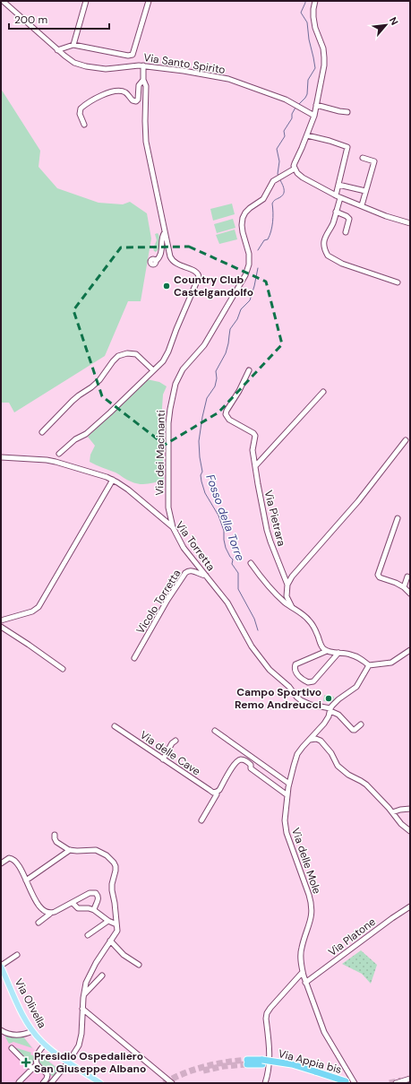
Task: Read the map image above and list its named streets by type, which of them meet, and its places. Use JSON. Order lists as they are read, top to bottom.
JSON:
{
  "streets": {
    "highway": ["Via Appia bis"],
    "main road": ["Via Olivella"],
    "street": [
      "Via Santo Spirito",
      "Via dei Macinanti",
      "Via Pietrara",
      "Via Torretta",
      "Vicolo Torretta",
      "Via delle Cave",
      "Via delle Mole",
      "Via Platone"
    ]
  },
  "crossings": [
    ["Via dei Macinanti", "Via Torretta"],
    ["Via Torretta", "Vicolo Torretta"],
    ["Via Torretta", "Via delle Mole"],
    ["Via delle Mole", "Via Platone"]
  ],
  "water": ["Fosso della Torre"],
  "places": {
    "other": ["Country Club Castelgandolfo", "Campo Sportivo Remo Andreucci"],
    "health": ["Presidio Ospedaliero San Giuseppe Albano"]
  },
  "scale_bar": "200 m",
  "north": "top right"
}
